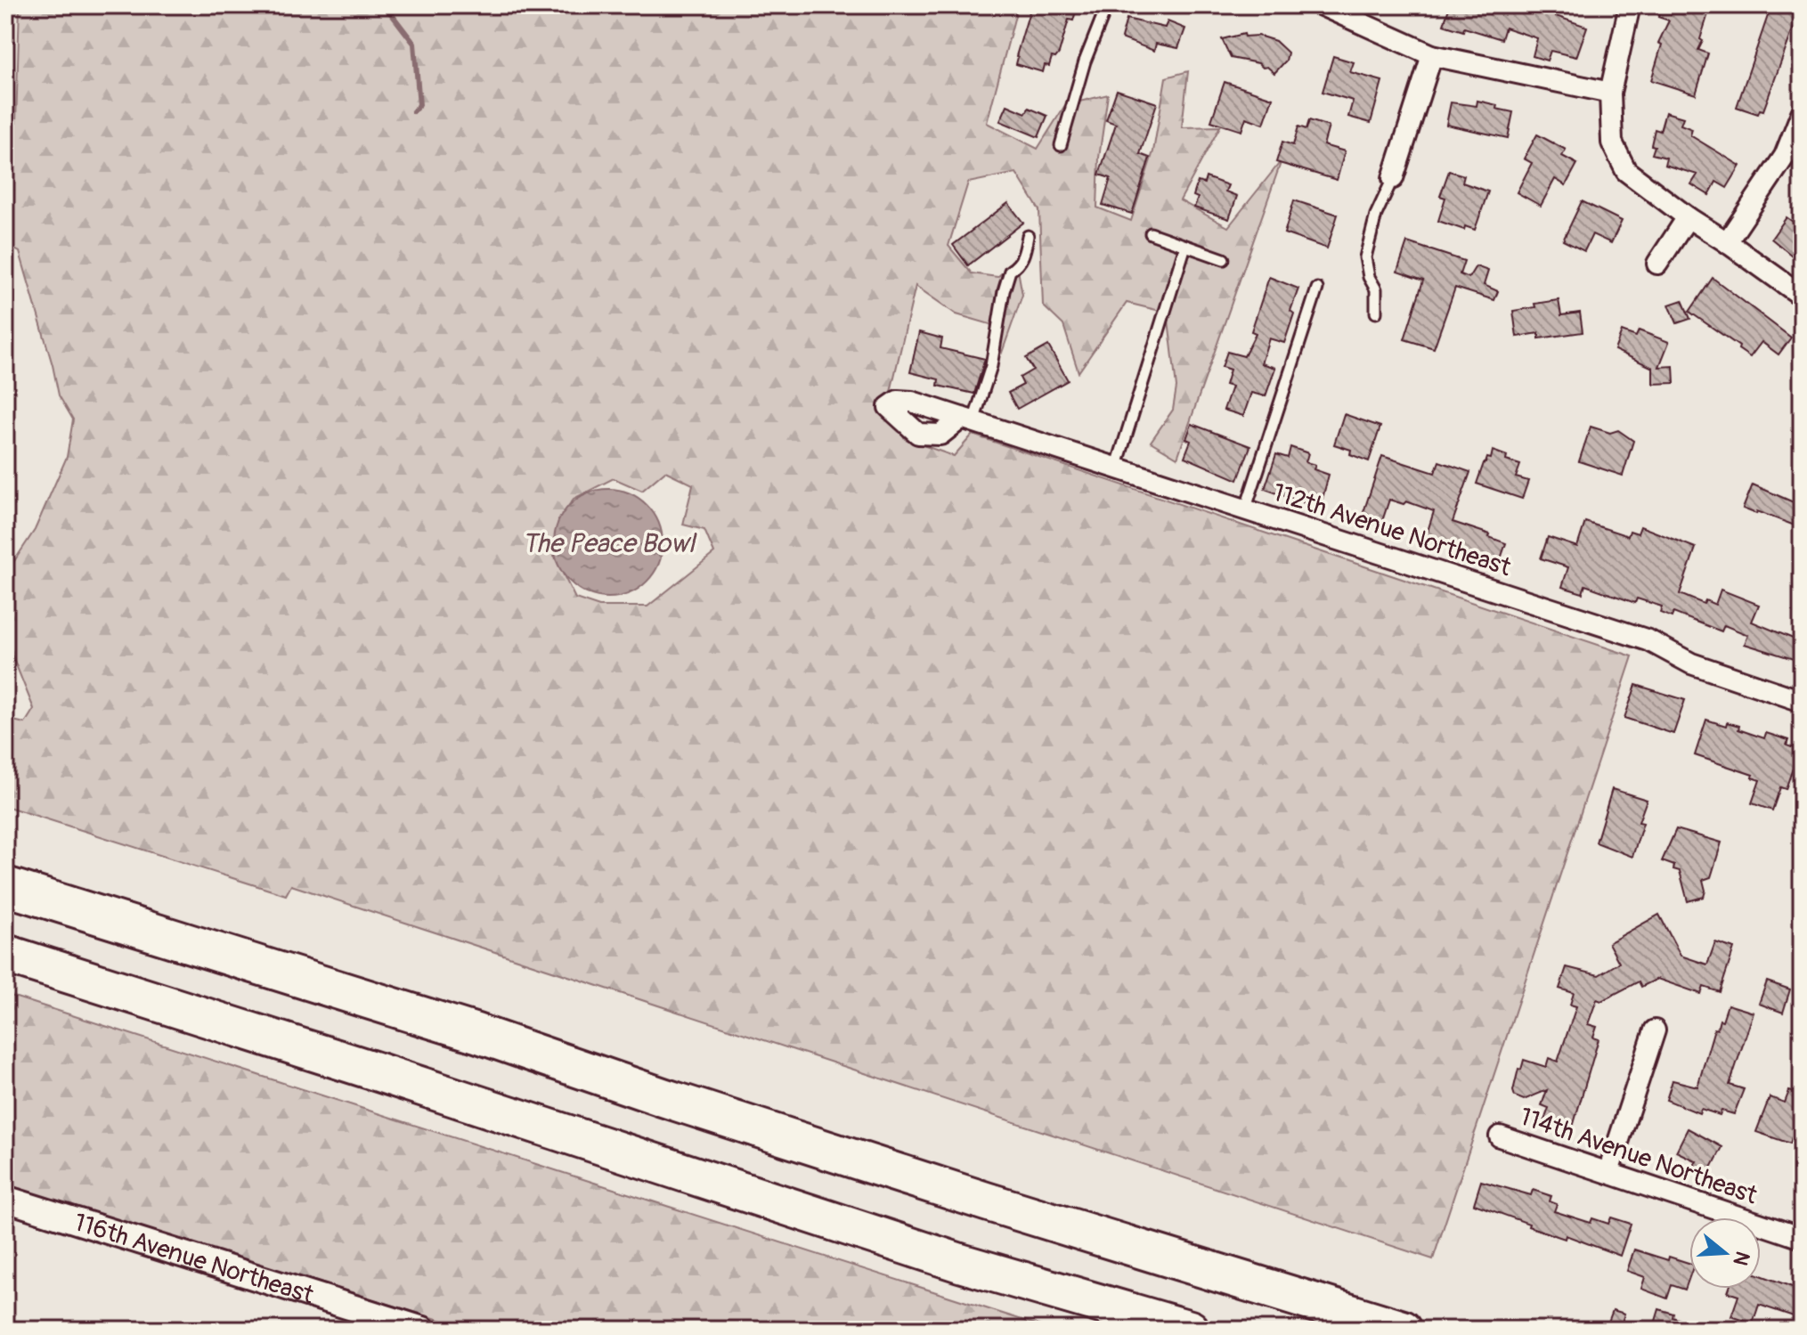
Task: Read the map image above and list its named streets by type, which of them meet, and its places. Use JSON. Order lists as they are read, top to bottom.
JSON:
{
  "streets": {
    "street": ["112th Avenue Northeast", "114th Avenue Northeast", "116th Avenue Northeast"]
  },
  "water": ["The Peace Bowl"],
  "north": "right"
}
